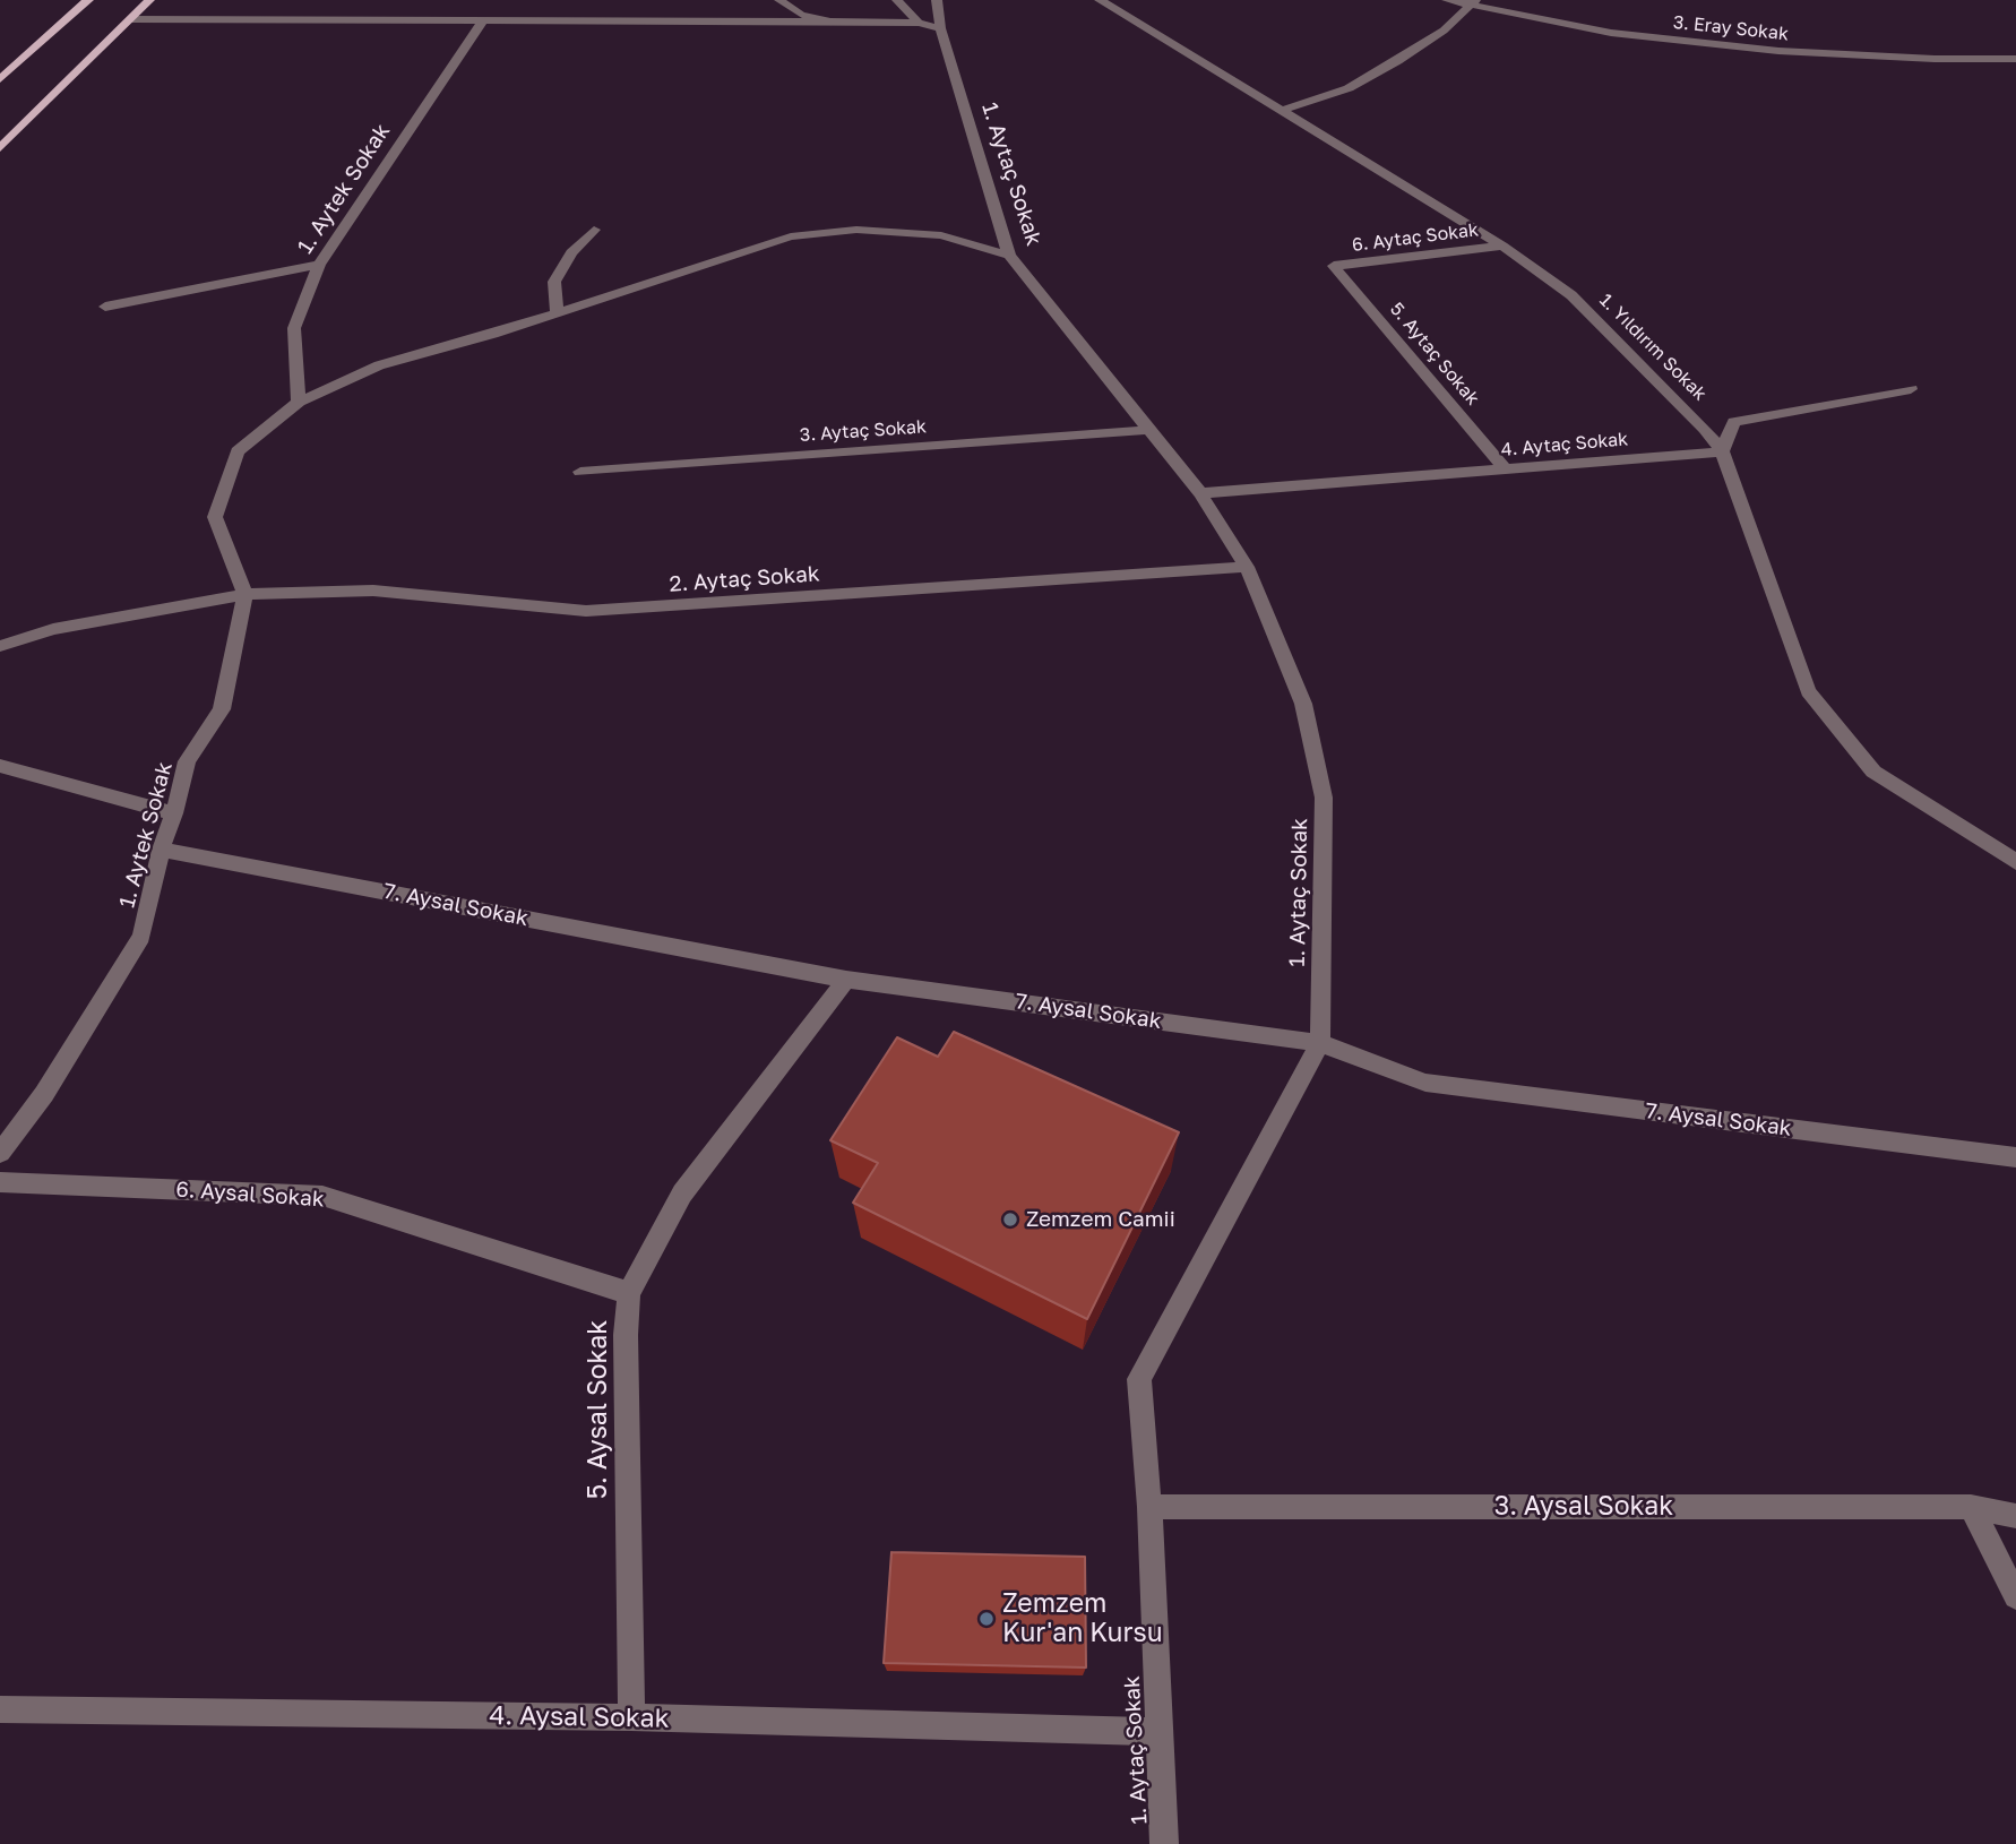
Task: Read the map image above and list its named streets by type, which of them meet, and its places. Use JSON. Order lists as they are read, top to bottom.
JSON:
{
  "streets": {
    "street": [
      "3. Eray Sokak",
      "1. Aytaç Sokak",
      "1. Aytek Sokak",
      "6. Aytaç Sokak",
      "1. Yıldırım Sokak",
      "5. Aytaç Sokak",
      "3. Aytaç Sokak",
      "4. Aytaç Sokak",
      "2. Aytaç Sokak",
      "7. Aysal Sokak",
      "6. Aysal Sokak",
      "5. Aysal Sokak",
      "3. Aysal Sokak",
      "4. Aysal Sokak"
    ]
  },
  "crossings": [
    ["1. Aytaç Sokak", "3. Aytaç Sokak"],
    ["1. Aytaç Sokak", "4. Aytaç Sokak"],
    ["1. Aytaç Sokak", "2. Aytaç Sokak"],
    ["1. Aytaç Sokak", "7. Aysal Sokak"],
    ["1. Aytaç Sokak", "3. Aysal Sokak"],
    ["1. Aytaç Sokak", "4. Aysal Sokak"],
    ["1. Aytek Sokak", "2. Aytaç Sokak"],
    ["1. Aytek Sokak", "7. Aysal Sokak"],
    ["6. Aytaç Sokak", "1. Yıldırım Sokak"],
    ["6. Aytaç Sokak", "5. Aytaç Sokak"],
    ["1. Yıldırım Sokak", "4. Aytaç Sokak"],
    ["5. Aytaç Sokak", "4. Aytaç Sokak"],
    ["7. Aysal Sokak", "5. Aysal Sokak"],
    ["6. Aysal Sokak", "5. Aysal Sokak"],
    ["5. Aysal Sokak", "4. Aysal Sokak"]
  ],
  "places": ["Zemzem Camii", "Zemzem Kur'an Kursu"]
}
